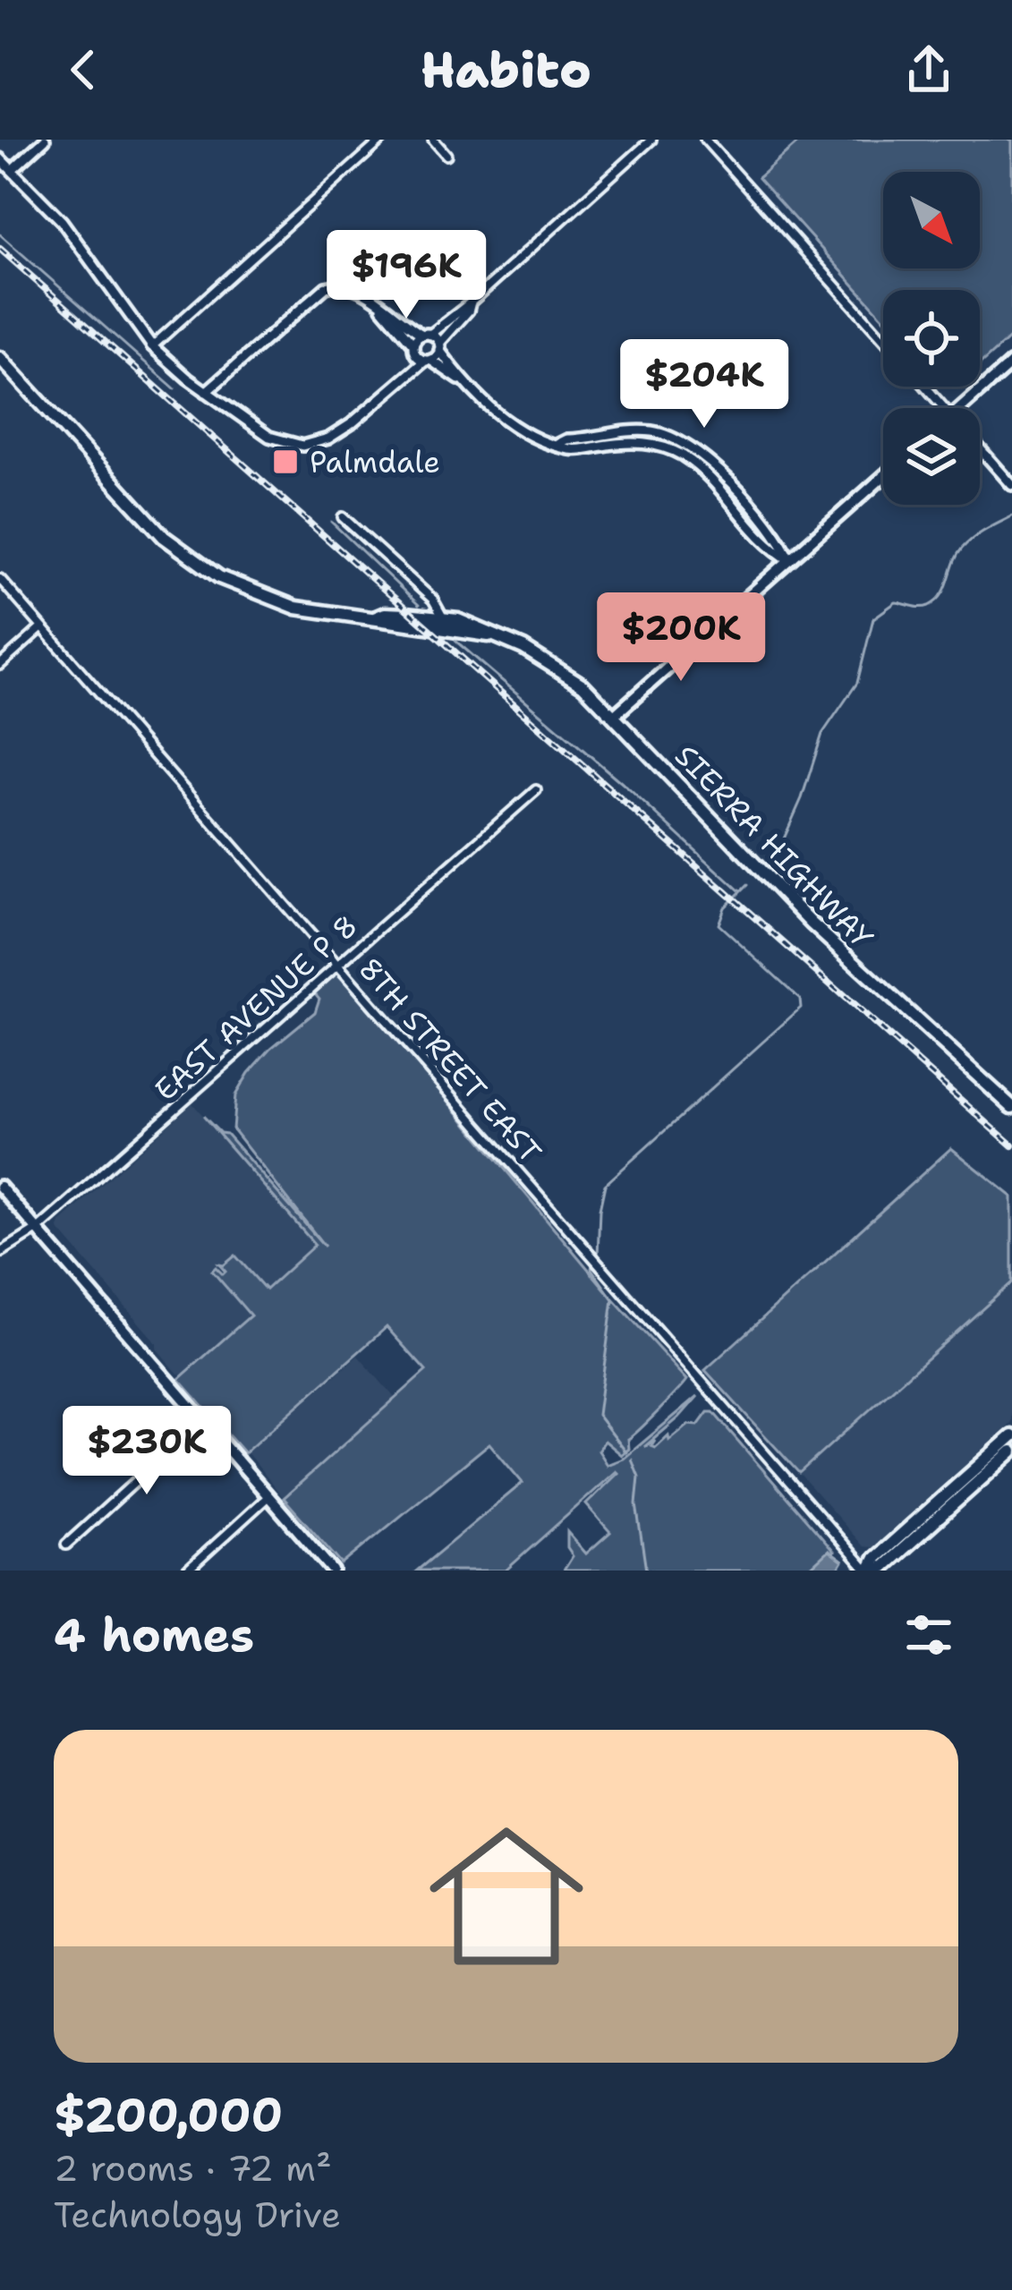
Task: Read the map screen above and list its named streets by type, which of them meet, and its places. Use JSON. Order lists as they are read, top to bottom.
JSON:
{
  "streets": {
    "main road": ["SIERRA HIGHWAY"],
    "street": ["EAST AVENUE P 8", "8TH STREET EAST"]
  },
  "crossings": [
    ["EAST AVENUE P 8", "8TH STREET EAST"]
  ],
  "places": {
    "transit": ["Palmdale"]
  },
  "north": "bottom right",
  "page": {
    "header": "Habito",
    "price": [
      "$196K",
      "$204K",
      "$200K",
      "$230K"
    ],
    "heading": "4 homes",
    "list": [
      {
        "name": "$200,000",
        "note": "2 rooms · 72 m² · Technology Drive"
      }
    ]
  }
}
